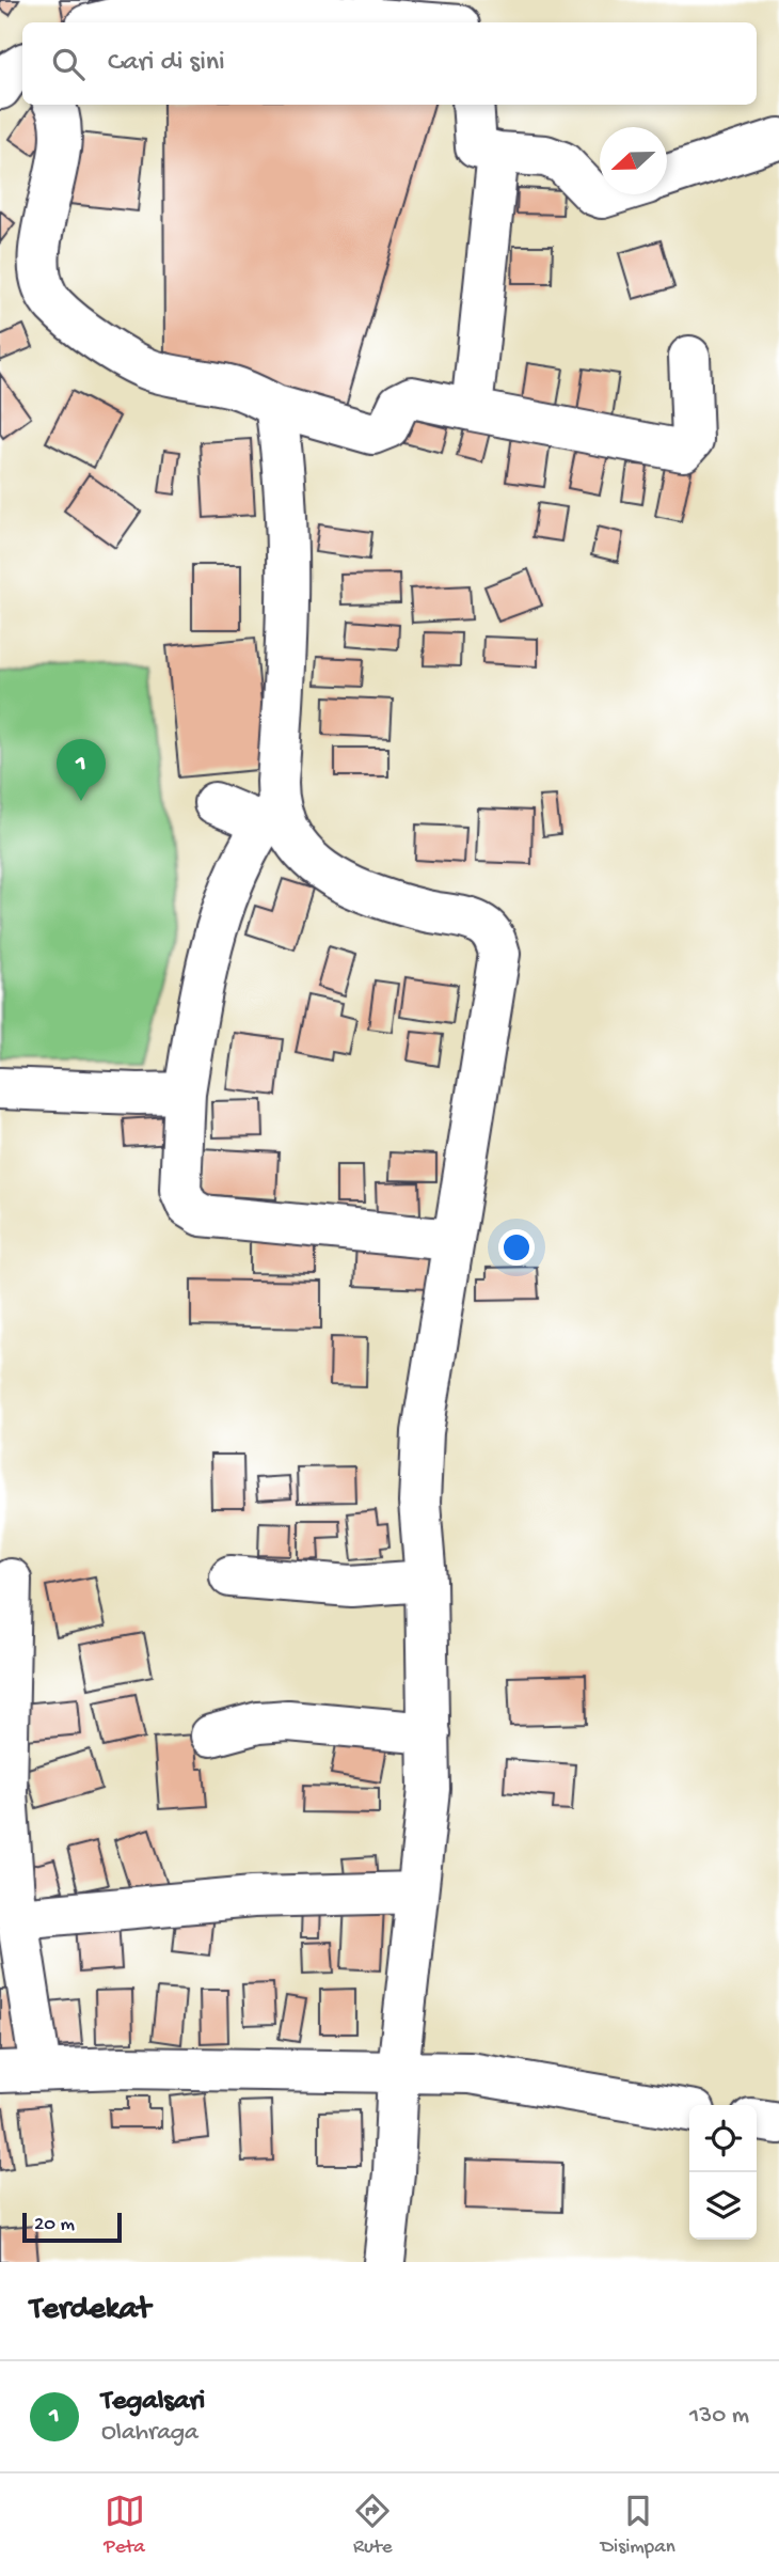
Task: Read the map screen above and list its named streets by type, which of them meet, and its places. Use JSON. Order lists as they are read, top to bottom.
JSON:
{
  "scale_bar": "20 m",
  "north": "left",
  "page": {
    "search": "Cari di sini",
    "pins": "1",
    "scale": "20 m",
    "heading": "Terdekat",
    "list": [
      {
        "mark": "1",
        "name": "Tegalsari",
        "note": "Olahraga",
        "value": "130 m"
      }
    ],
    "nav": ["Peta", "Rute", "Disimpan"]
  }
}
